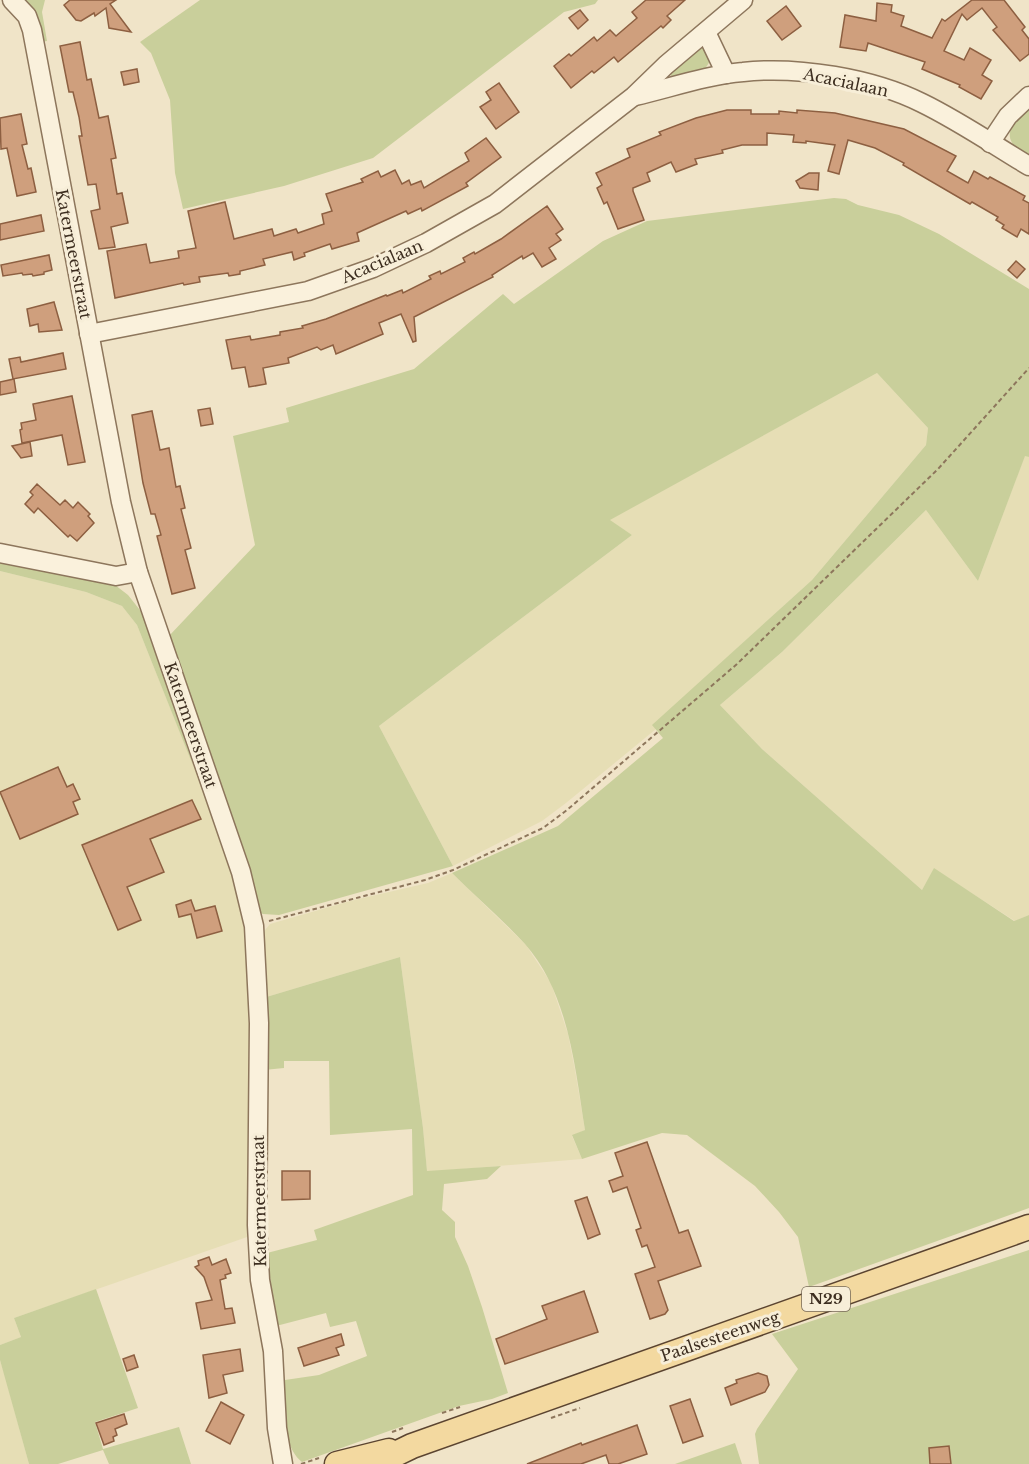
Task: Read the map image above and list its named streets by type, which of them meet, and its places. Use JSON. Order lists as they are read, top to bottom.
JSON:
{
  "streets": {
    "main road": ["N29", "Paalsesteenweg"],
    "street": ["Acacialaan", "Katermeerstraat"]
  },
  "crossings": [
    ["Acacialaan", "Katermeerstraat"]
  ]
}
